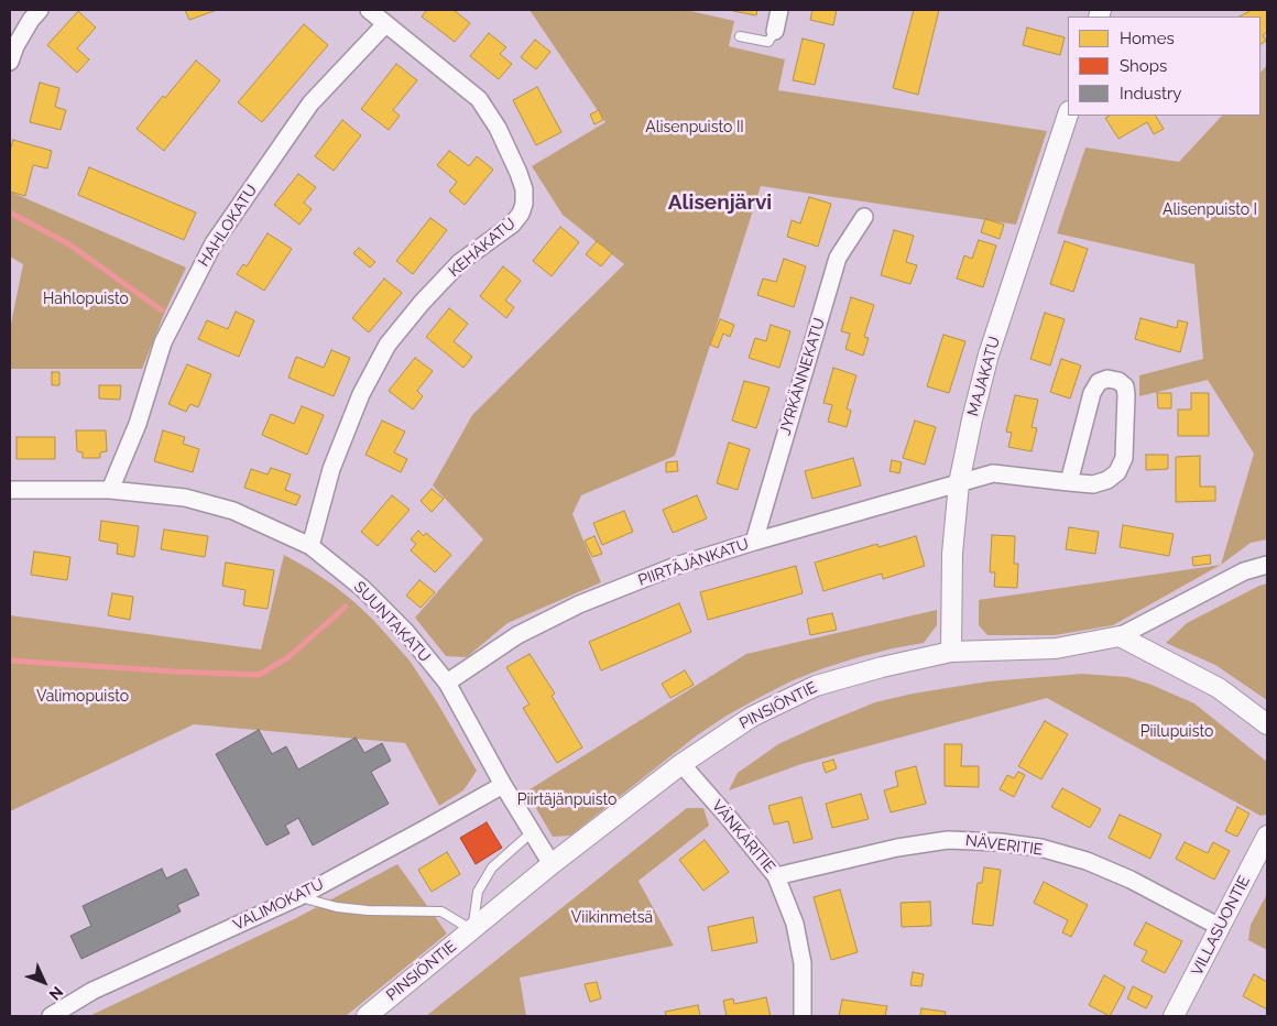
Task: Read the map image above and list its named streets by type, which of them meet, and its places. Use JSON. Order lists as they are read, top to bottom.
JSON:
{
  "streets": {
    "street": [
      "HAHLOKATU",
      "KEHÄKATU",
      "JYRKÄNNEKATU",
      "MAJAKATU",
      "PIIRTÄJÄNKATU",
      "SUUNTAKATU",
      "PINSIÖNTIE",
      "VÄNKÄRITIE",
      "NÄVERITIE",
      "VALIMOKATU",
      "VILLASUONTIE"
    ]
  },
  "crossings": [
    ["HAHLOKATU", "KEHÄKATU"],
    ["HAHLOKATU", "SUUNTAKATU"],
    ["KEHÄKATU", "SUUNTAKATU"],
    ["JYRKÄNNEKATU", "PIIRTÄJÄNKATU"],
    ["MAJAKATU", "PIIRTÄJÄNKATU"],
    ["MAJAKATU", "PINSIÖNTIE"],
    ["PIIRTÄJÄNKATU", "SUUNTAKATU"],
    ["SUUNTAKATU", "PINSIÖNTIE"],
    ["SUUNTAKATU", "VALIMOKATU"],
    ["PINSIÖNTIE", "VÄNKÄRITIE"],
    ["VÄNKÄRITIE", "NÄVERITIE"],
    ["NÄVERITIE", "VILLASUONTIE"]
  ],
  "districts": ["Alisenjärvi"],
  "parks": [
    "Alisenpuisto II",
    "Alisenpuisto I",
    "Hahlopuisto",
    "Valimopuisto",
    "Piilupuisto",
    "Piirtäjänpuisto",
    "Viikinmetsä"
  ],
  "legend": ["Homes", "Shops", "Industry"],
  "north": "bottom right"
}
